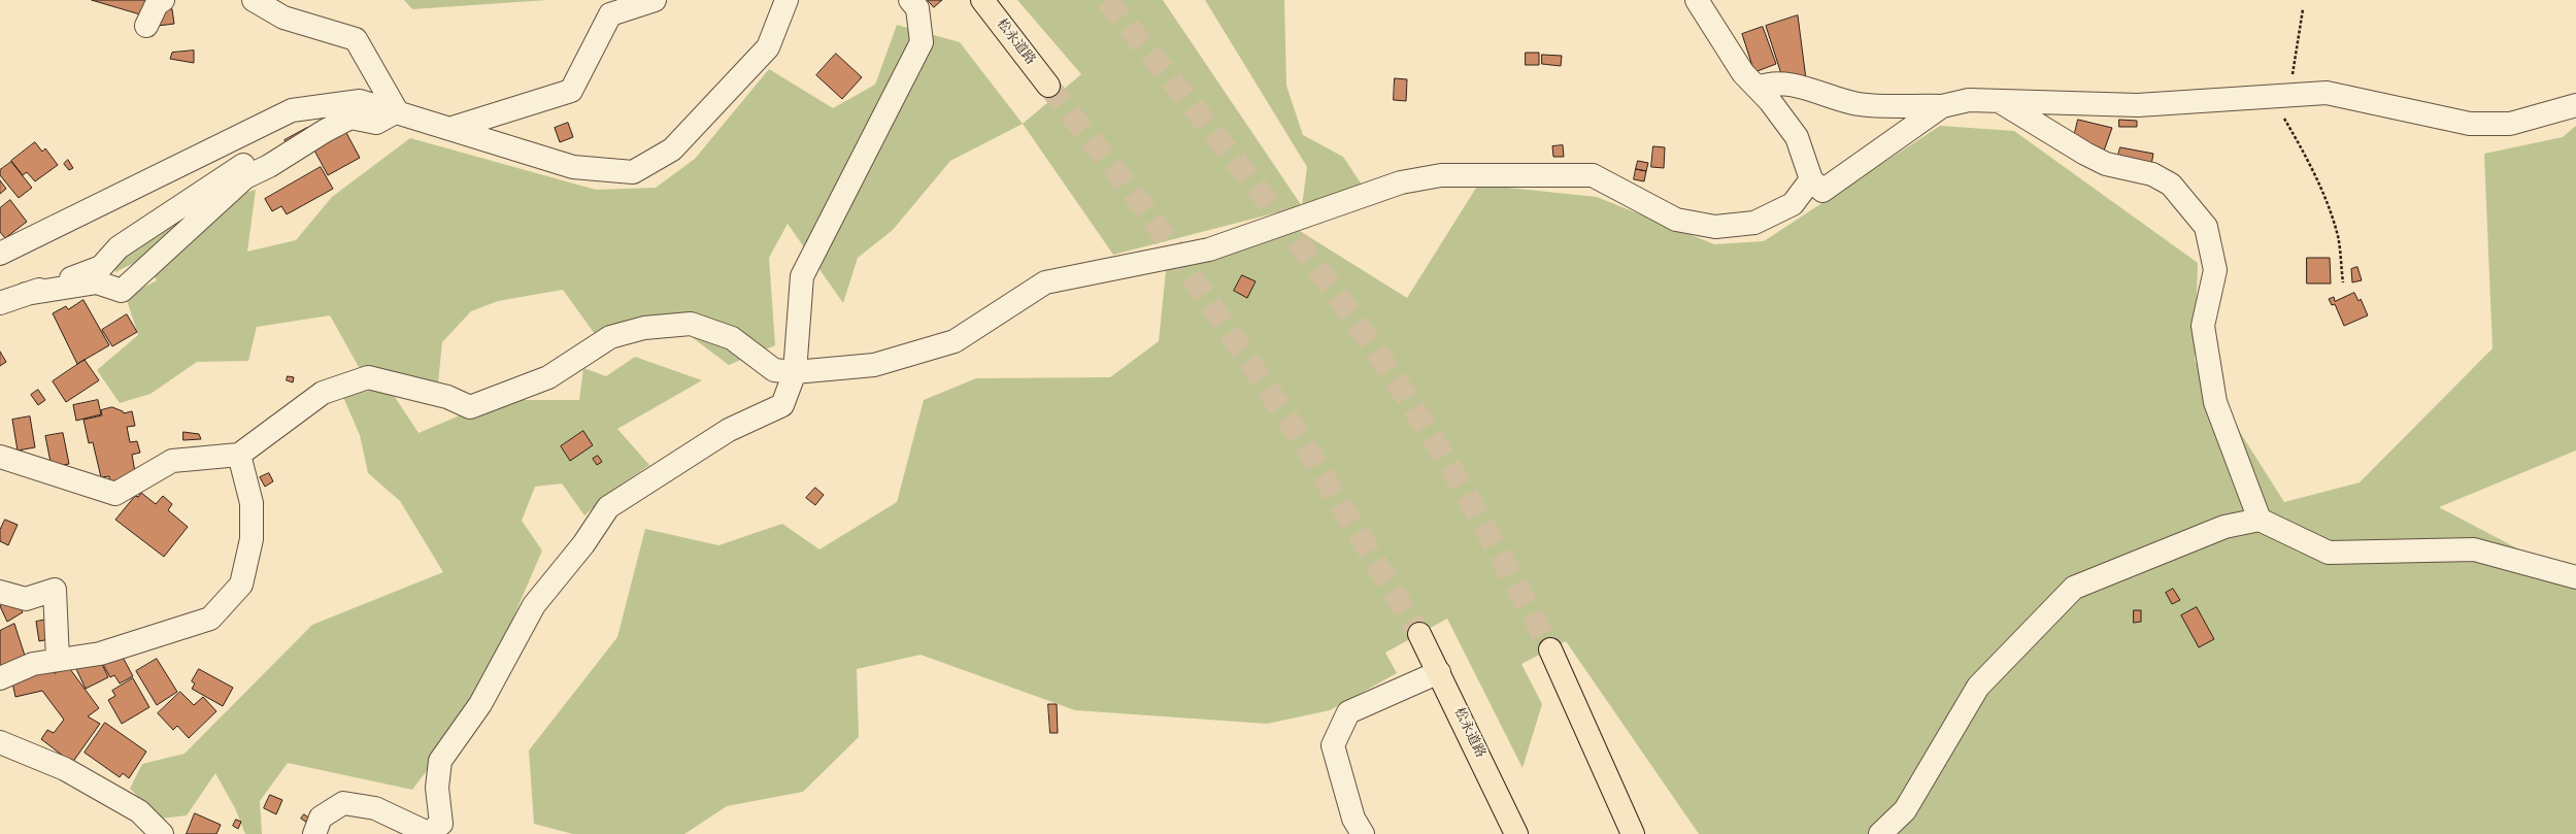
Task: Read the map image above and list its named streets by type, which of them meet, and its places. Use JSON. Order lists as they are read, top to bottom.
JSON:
{
  "streets": {
    "highway": ["松永道路"]
  }
}
